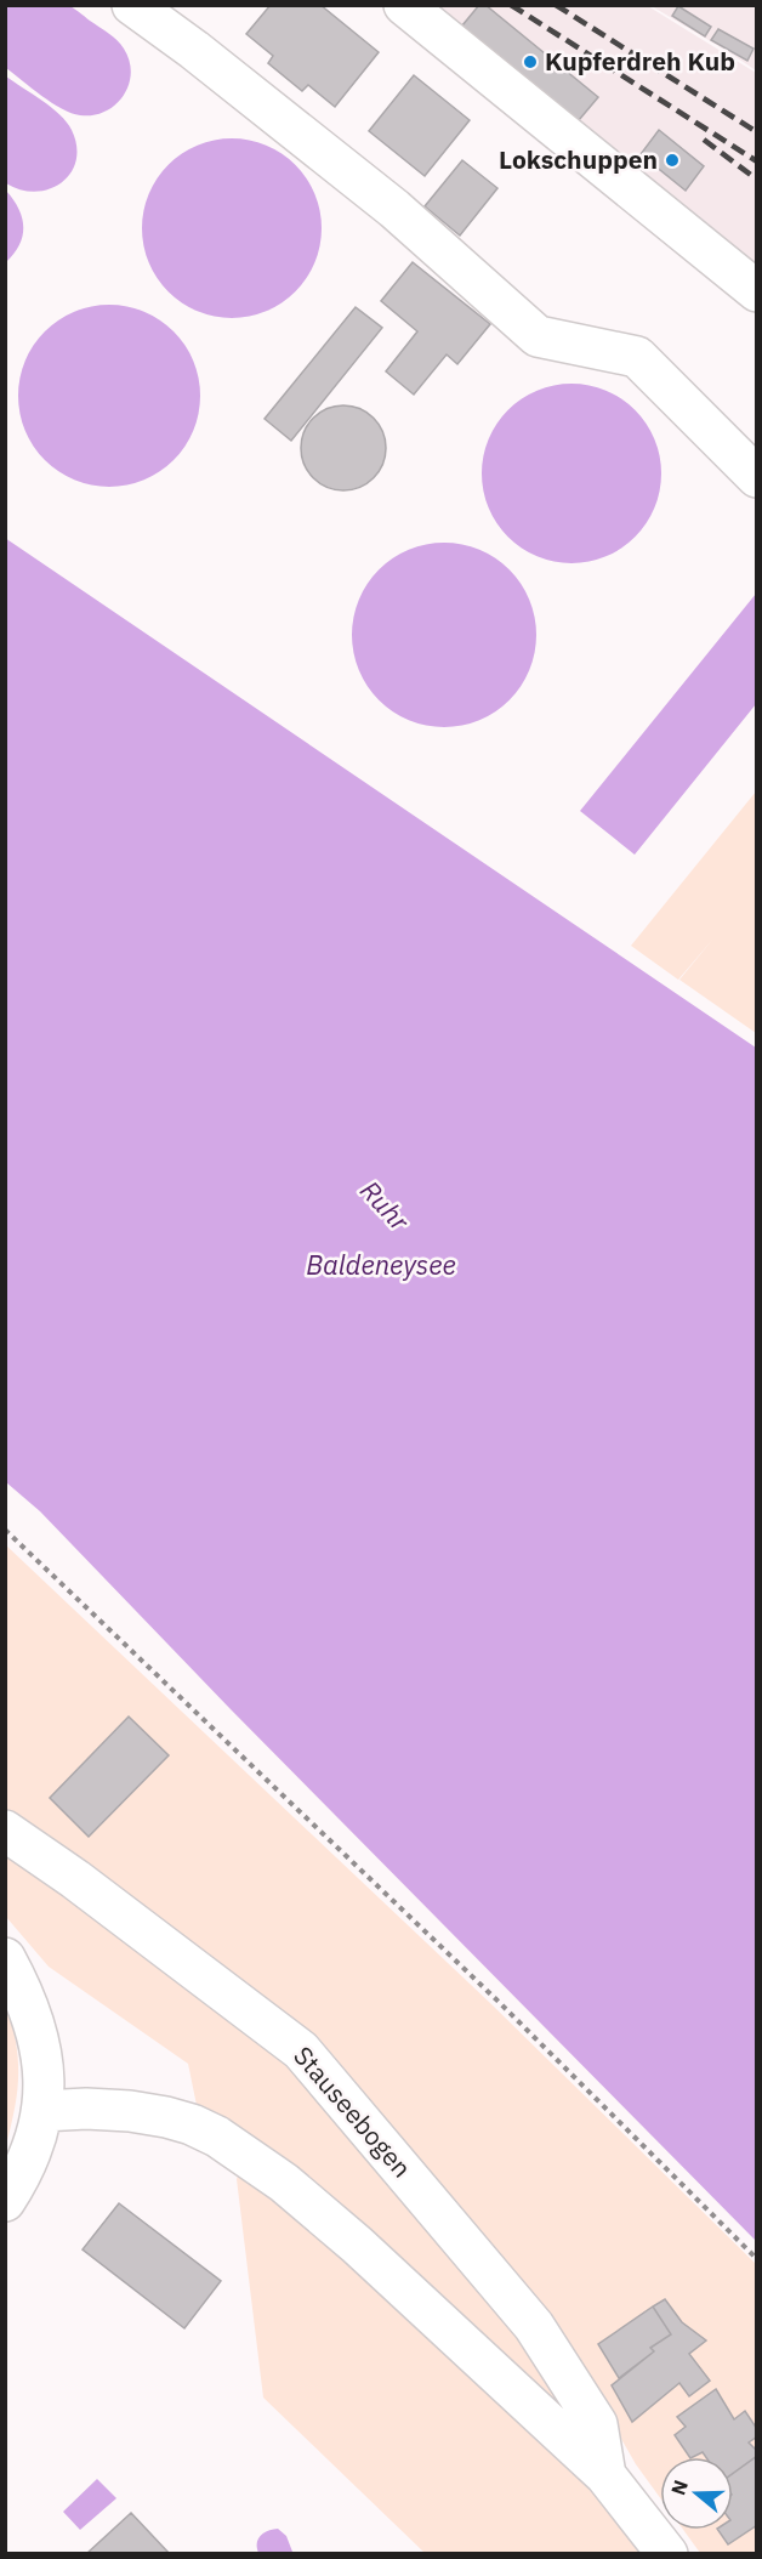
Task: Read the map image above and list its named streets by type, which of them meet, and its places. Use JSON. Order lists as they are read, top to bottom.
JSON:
{
  "streets": {
    "street": ["Stauseebogen"]
  },
  "water": ["Ruhr", "Baldeneysee"],
  "places": ["Kupferdreh Kub", "Lokschuppen"],
  "north": "left"
}
